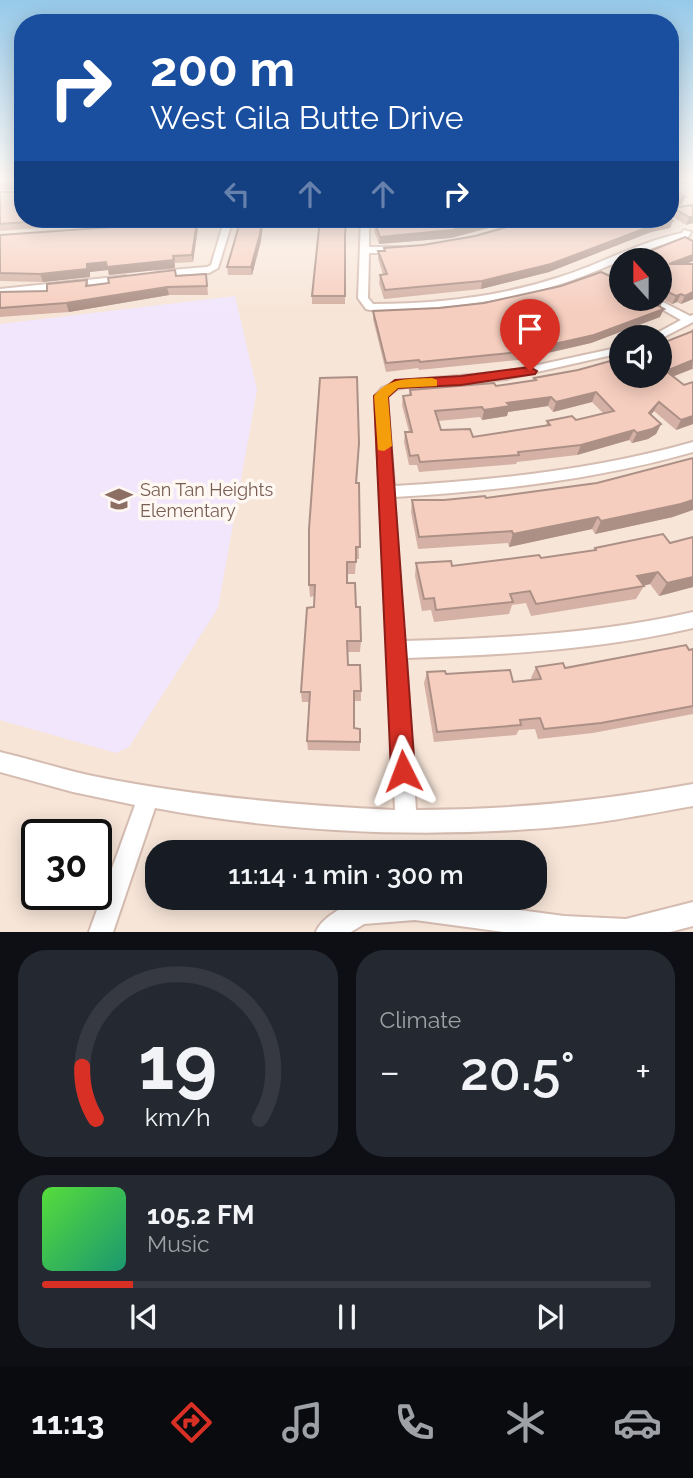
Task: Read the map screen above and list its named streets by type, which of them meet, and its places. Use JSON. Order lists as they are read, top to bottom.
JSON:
{
  "places": {
    "school or university": ["San Tan Heights Elementary"]
  },
  "north": "top",
  "page": {
    "turn": ["200 m", "West Gila Butte Drive"],
    "limit": "30",
    "trip": "11:14 · 1 min · 300 m",
    "tile": "Climate",
    "heat": ["−", "20.5°", "+"],
    "song": ["105.2 FM", "Music"],
    "tabs": "11:13",
    "gauge": ["19", "km/h"]
  }
}
